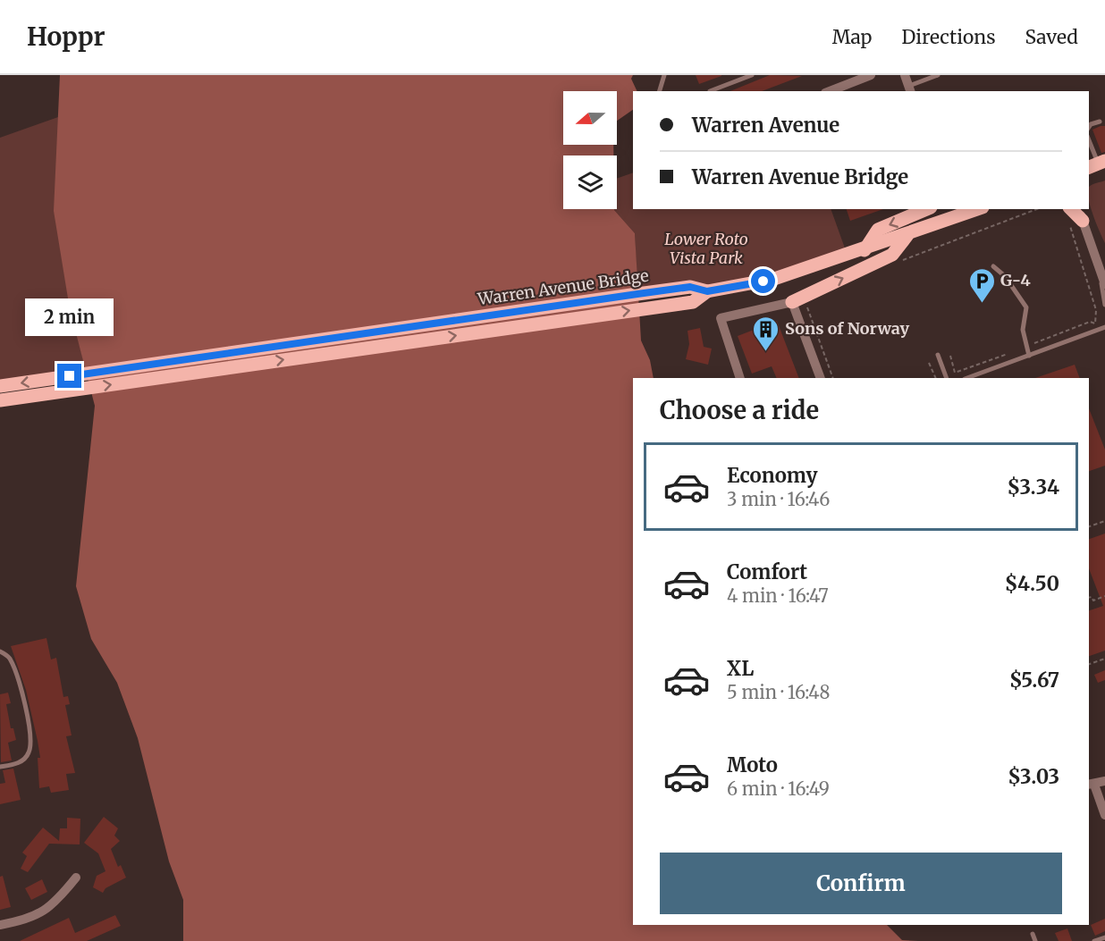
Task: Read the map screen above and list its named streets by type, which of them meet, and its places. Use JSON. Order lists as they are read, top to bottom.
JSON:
{
  "streets": {
    "main road": ["Warren Avenue Bridge"]
  },
  "parks": ["Lower Roto Vista Park"],
  "places": {
    "parking": ["G-4"],
    "building": ["Sons of Norway"]
  },
  "north": "left",
  "page": {
    "header": "Hoppr",
    "nav": ["Map", "Directions", "Saved"],
    "banner": ["Warren Avenue", "Warren Avenue Bridge"],
    "bubble": "2 min",
    "heading": "Choose a ride",
    "list": [
      {
        "name": "Economy",
        "note": "3 min · 16:46",
        "value": "$3.34"
      },
      {
        "name": "Comfort",
        "note": "4 min · 16:47",
        "value": "$4.50"
      },
      {
        "name": "XL",
        "note": "5 min · 16:48",
        "value": "$5.67"
      },
      {
        "name": "Moto",
        "note": "6 min · 16:49",
        "value": "$3.03"
      }
    ],
    "buttons": "Confirm"
  }
}
